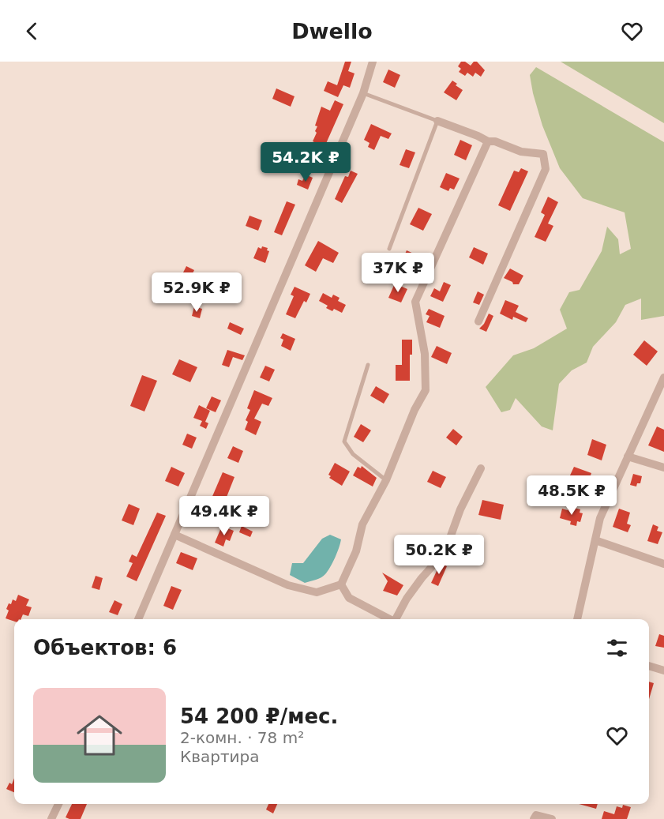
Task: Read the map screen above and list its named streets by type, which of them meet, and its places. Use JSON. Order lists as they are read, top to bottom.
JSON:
{
  "page": {
    "header": "Dwello",
    "price": [
      "54.2K ₽",
      "37K ₽",
      "52.9K ₽",
      "48.5K ₽",
      "49.4K ₽",
      "50.2K ₽"
    ],
    "heading": "Объектов: 6",
    "list": [
      {
        "name": "54 200 ₽/мес.",
        "note": "2-комн. · 78 m² · Квартира"
      }
    ]
  }
}
